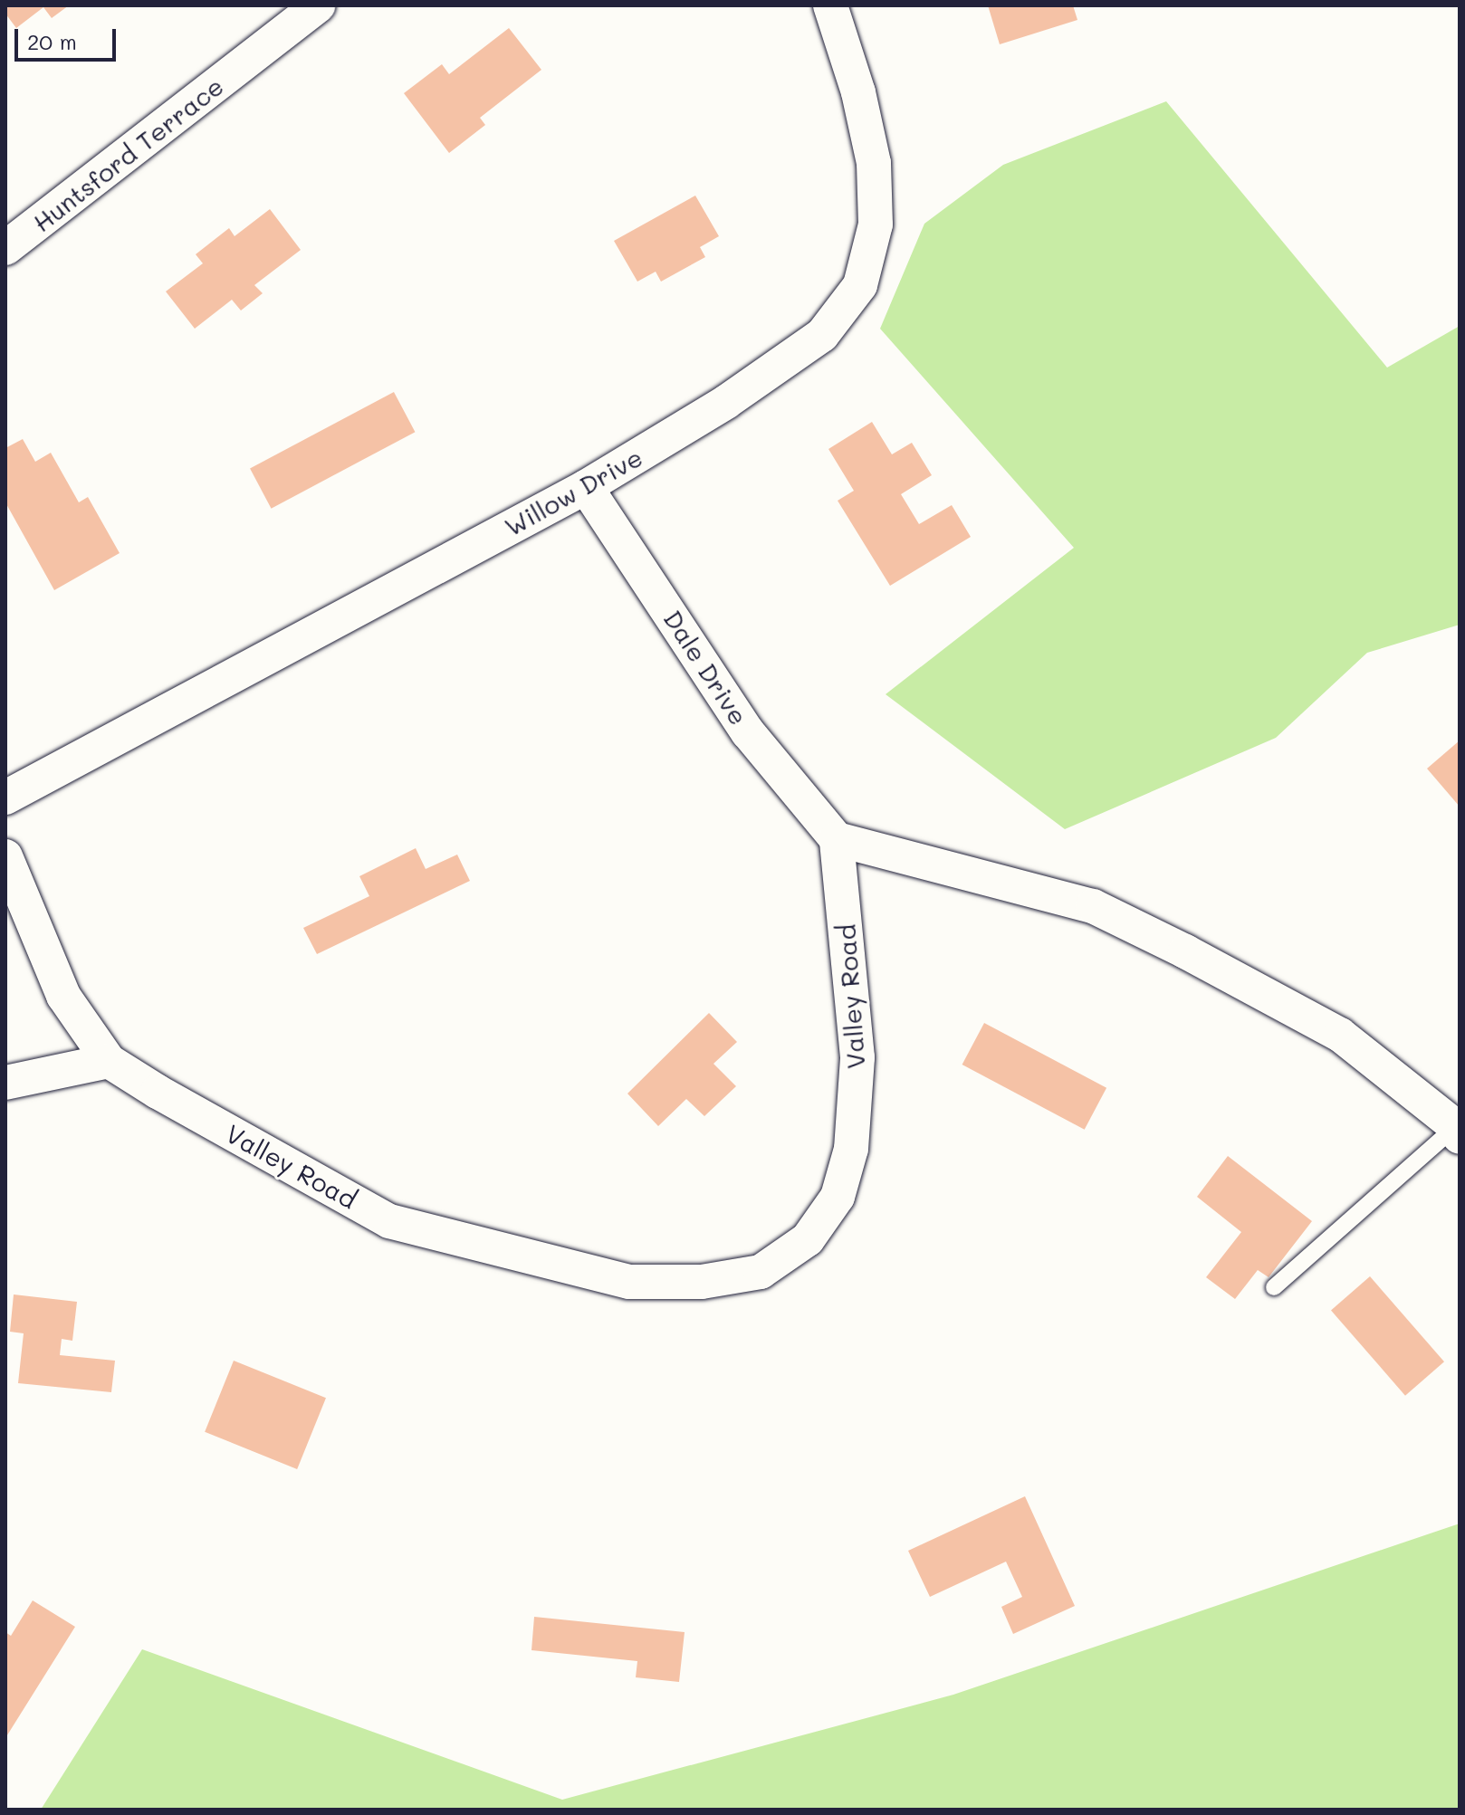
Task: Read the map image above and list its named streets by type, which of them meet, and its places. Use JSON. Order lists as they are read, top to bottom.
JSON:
{
  "streets": {
    "street": [
      "Huntsford Terrace",
      "Willow Drive",
      "Dale Drive",
      "Valley Road"
    ]
  },
  "crossings": [
    ["Willow Drive", "Dale Drive"],
    ["Dale Drive", "Valley Road"]
  ],
  "scale_bar": "20 m"
}
